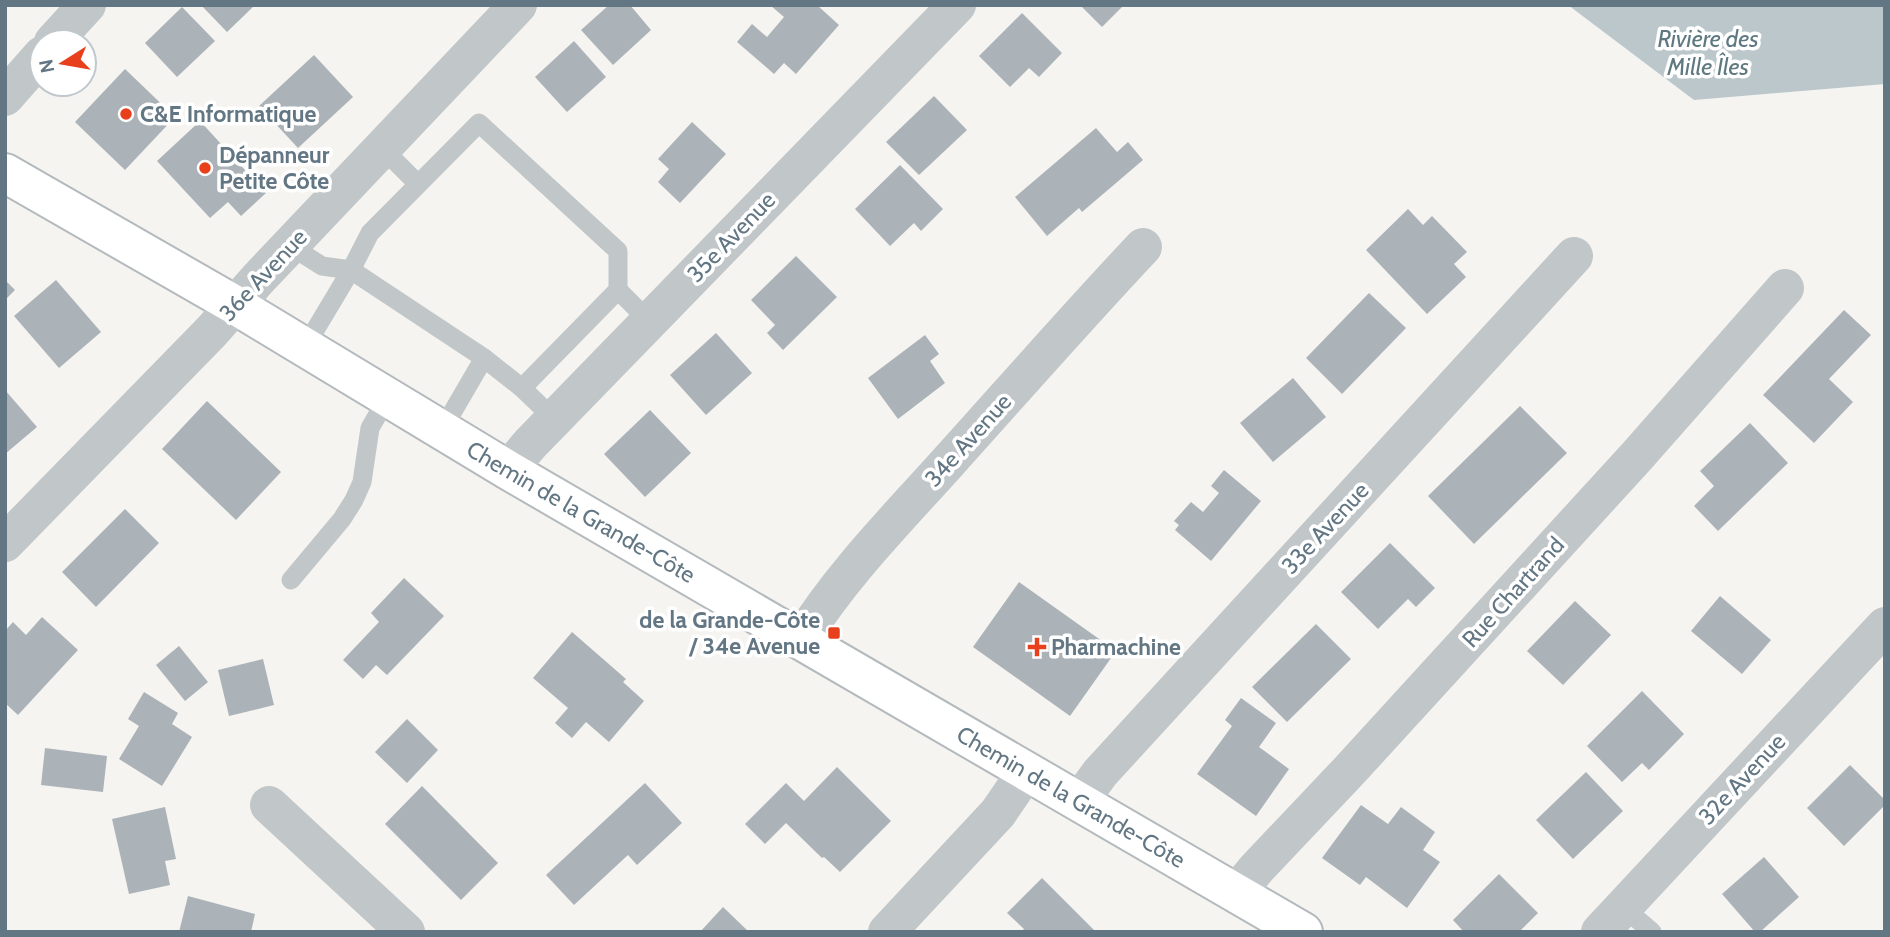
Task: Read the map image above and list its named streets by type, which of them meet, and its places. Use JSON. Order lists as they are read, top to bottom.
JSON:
{
  "streets": {
    "main road": ["Chemin de la Grande-Côte"],
    "street": [
      "35e Avenue",
      "36e Avenue",
      "34e Avenue",
      "33e Avenue",
      "Rue Chartrand",
      "32e Avenue"
    ]
  },
  "crossings": [
    ["35e Avenue", "Chemin de la Grande-Côte"],
    ["36e Avenue", "Chemin de la Grande-Côte"],
    ["34e Avenue", "Chemin de la Grande-Côte"],
    ["Chemin de la Grande-Côte", "33e Avenue"],
    ["Chemin de la Grande-Côte", "Rue Chartrand"]
  ],
  "water": ["Rivière des Mille Îles"],
  "places": {
    "other": ["C&E Informatique", "Dépanneur Petite Côte"],
    "transit": ["de la Grande-Côte / 34e Avenue"],
    "health": ["Pharmachine"]
  },
  "north": "left"
}
